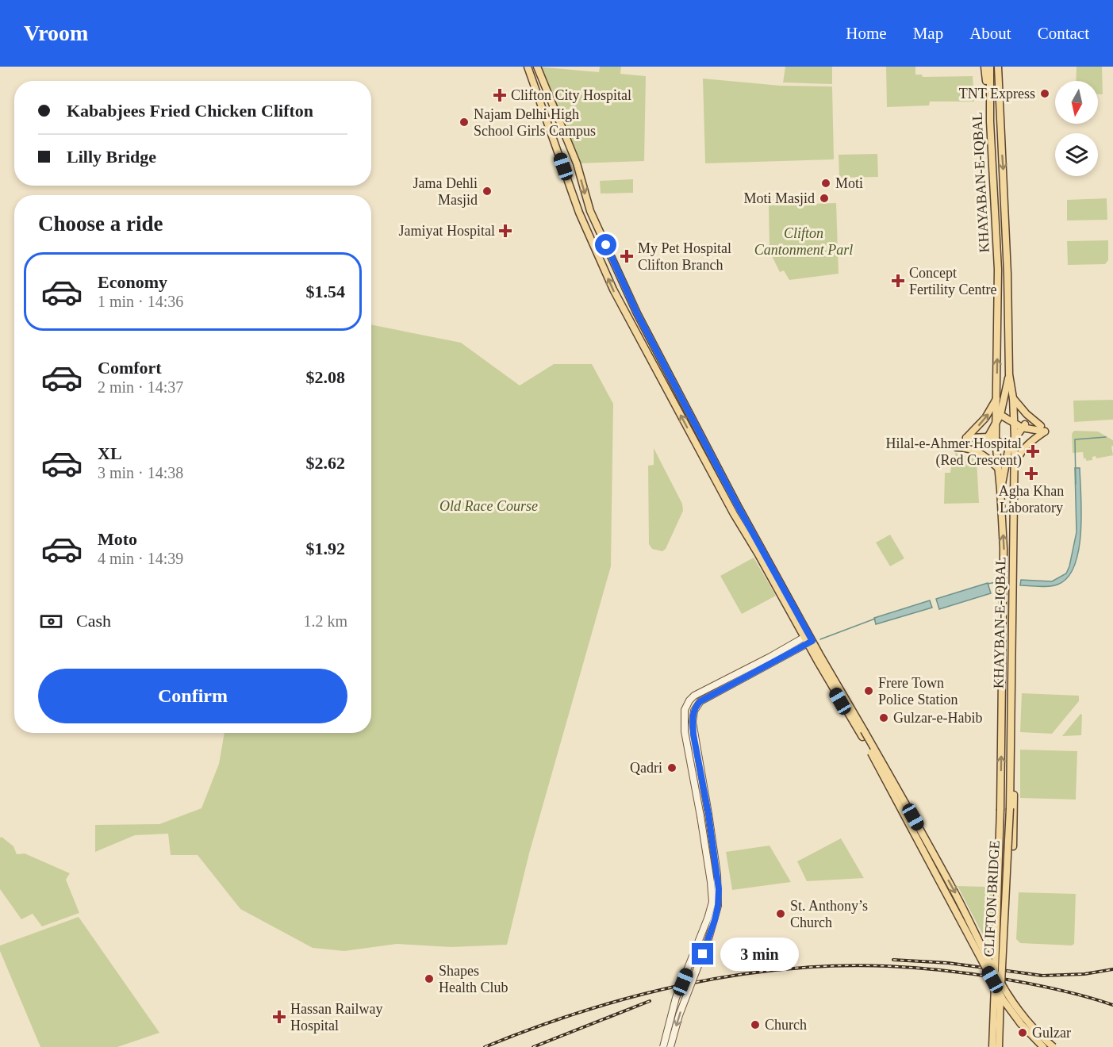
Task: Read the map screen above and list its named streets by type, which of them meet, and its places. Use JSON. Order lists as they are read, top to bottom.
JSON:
{
  "streets": {
    "main road": ["KHAYABAN-E-IQBAL", "KHAYBAN-E-IQBAL", "CLIFTON BRIDGE"]
  },
  "crossings": [
    ["KHAYABAN-E-IQBAL", "KHAYBAN-E-IQBAL"],
    ["KHAYBAN-E-IQBAL", "CLIFTON BRIDGE"]
  ],
  "parks": ["Clifton Cantonment Parl", "Old Race Course"],
  "places": {
    "other": [
      "TNT Express",
      "Najam Delhi High School Girls Campus",
      "Moti",
      "Jama Dehli Masjid",
      "Moti Masjid",
      "Frere Town Police Station",
      "Gulzar-e-Habib",
      "Qadri",
      "St. Anthony’s Church",
      "Shapes Health Club",
      "Church",
      "Gulzar"
    ],
    "health": [
      "Clifton City Hospital",
      "Jamiyat Hospital",
      "My Pet Hospital Clifton Branch",
      "Concept Fertility Centre",
      "Hilal-e-Ahmer Hospital (Red Crescent)",
      "Agha Khan Laboratory",
      "Hassan Railway Hospital"
    ]
  },
  "north": "bottom",
  "page": {
    "header": "Vroom",
    "nav": [
      "Home",
      "Map",
      "About",
      "Contact"
    ],
    "banner": ["Kababjees Fried Chicken Clifton", "Lilly Bridge"],
    "heading": "Choose a ride",
    "list": [
      {
        "name": "Economy",
        "note": "1 min · 14:36",
        "value": "$1.54"
      },
      {
        "name": "Comfort",
        "note": "2 min · 14:37",
        "value": "$2.08"
      },
      {
        "name": "XL",
        "note": "3 min · 14:38",
        "value": "$2.62"
      },
      {
        "name": "Moto",
        "note": "4 min · 14:39",
        "value": "$1.92"
      }
    ],
    "pay": ["Cash", "1.2 km"],
    "buttons": "Confirm",
    "bubble": "3 min"
  }
}
